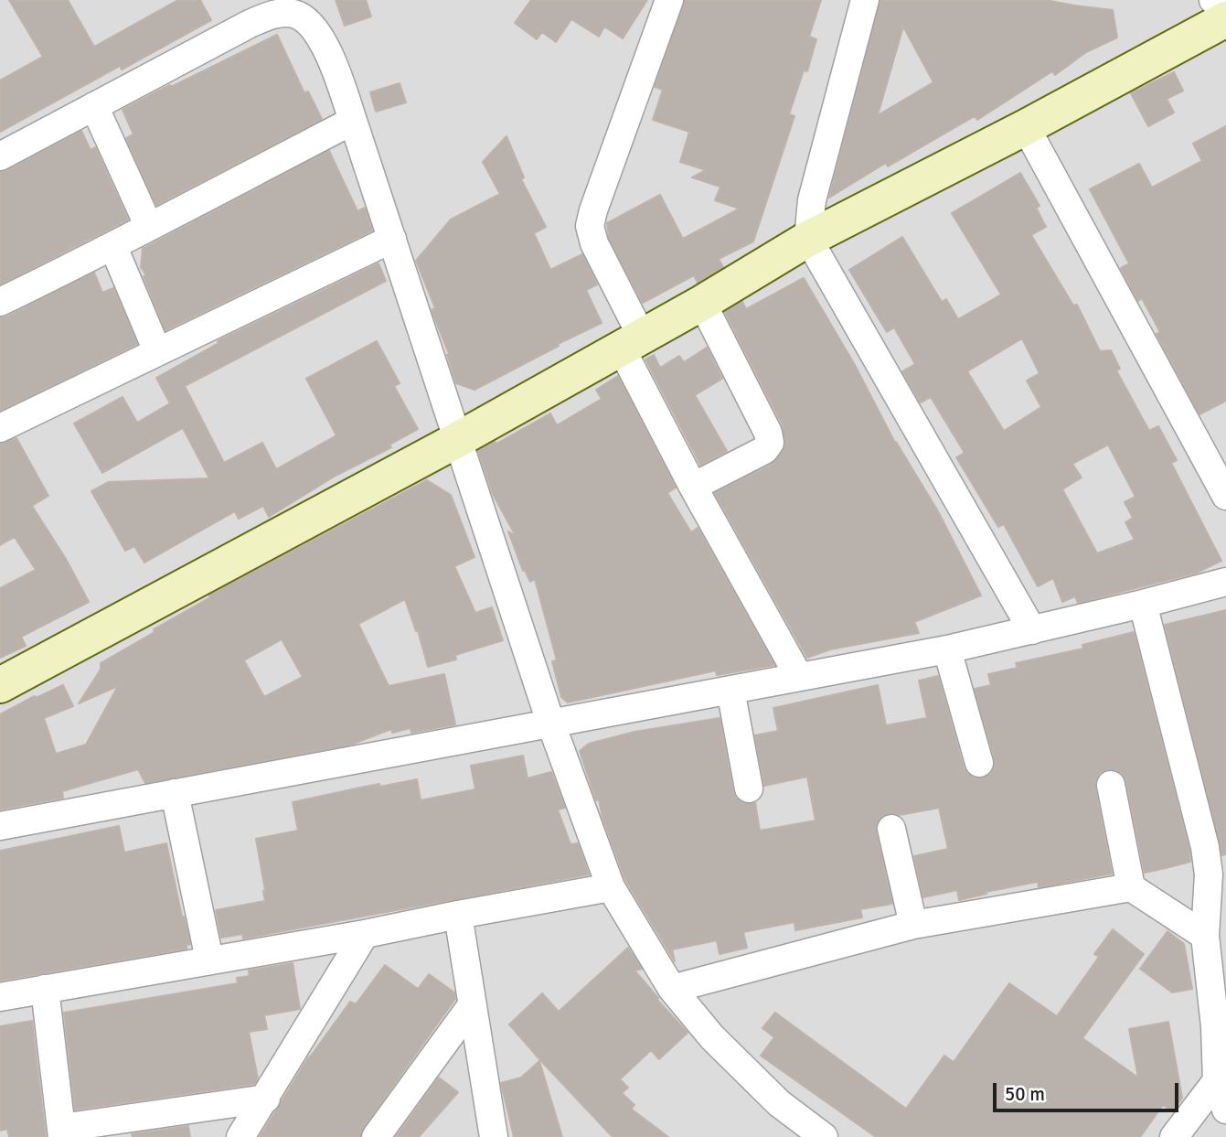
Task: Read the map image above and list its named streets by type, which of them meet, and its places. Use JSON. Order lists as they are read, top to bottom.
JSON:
{
  "scale_bar": "50 m"
}
